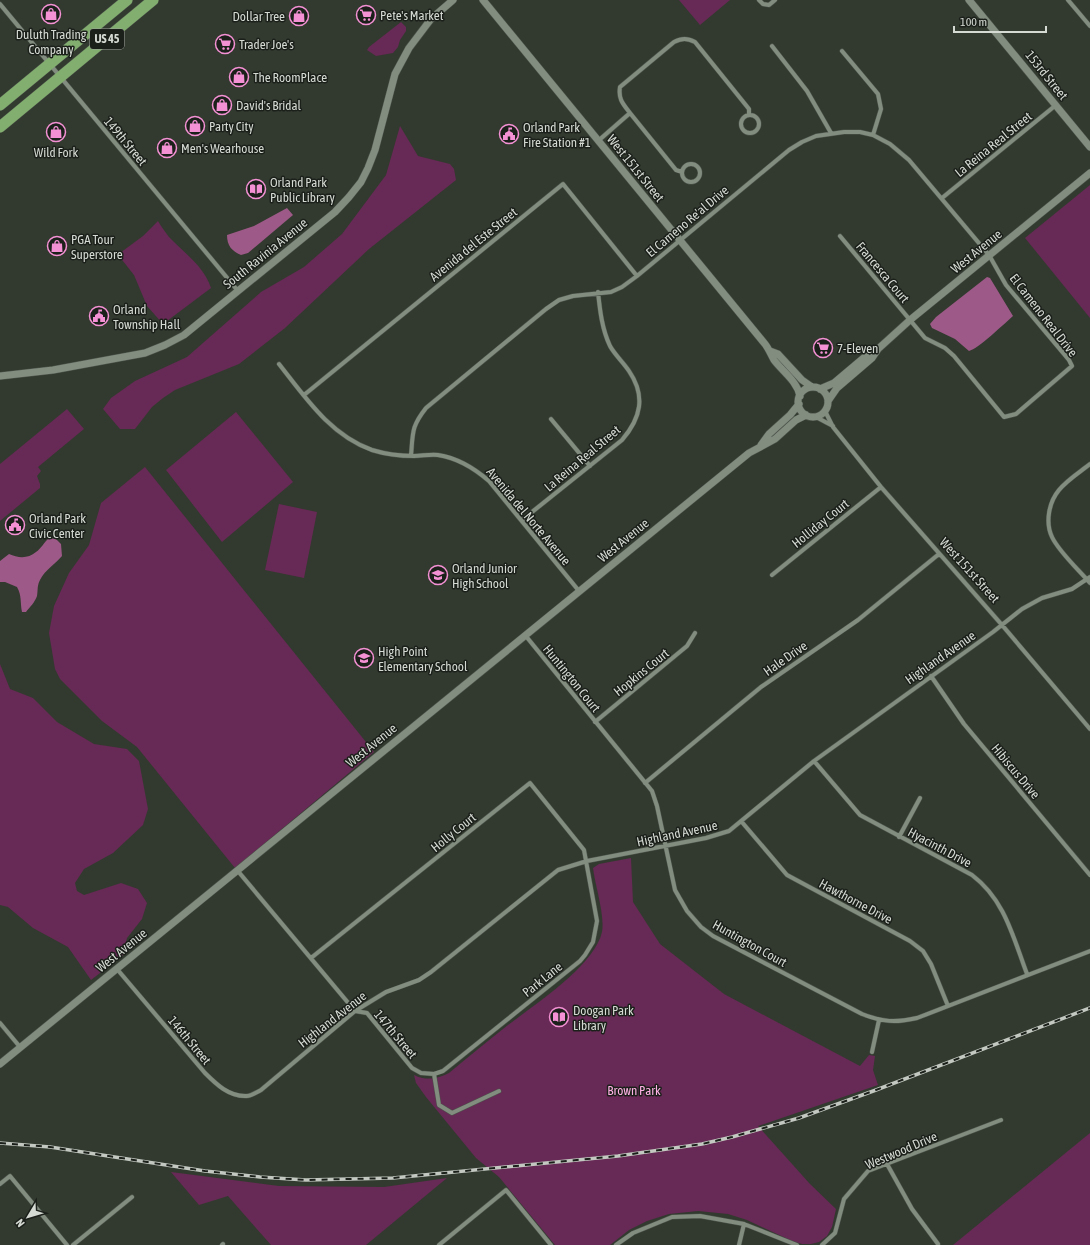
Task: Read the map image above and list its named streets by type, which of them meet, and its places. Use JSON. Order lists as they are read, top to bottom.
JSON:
{
  "streets": {
    "highway": ["US 45"],
    "street": [
      "153rd Street",
      "149th Street",
      "La Reina Real Street",
      "West 151st Street",
      "El Cameno Re'al Drive",
      "Avenida del Este Street",
      "West Avenue",
      "South Ravinia Avenue",
      "Francesca Court",
      "El Cameno Real Drive",
      "Avenida del Norte Avenue",
      "Holliday Court",
      "Highland Avenue",
      "Hale Drive",
      "Hopkins Court",
      "Huntington Court",
      "Hibiscus Drive",
      "Holly Court",
      "Hyacinth Drive",
      "Hawthorne Drive",
      "Park Lane",
      "147th Street",
      "146th Street",
      "Westwood Drive"
    ]
  },
  "crossings": [
    ["US 45", "149th Street"],
    ["153rd Street", "La Reina Real Street"],
    ["149th Street", "South Ravinia Avenue"],
    ["La Reina Real Street", "El Cameno Re'al Drive"],
    ["La Reina Real Street", "Avenida del Norte Avenue"],
    ["West 151st Street", "El Cameno Re'al Drive"],
    ["West 151st Street", "West Avenue"],
    ["West 151st Street", "Holliday Court"],
    ["West 151st Street", "Highland Avenue"],
    ["West 151st Street", "Hale Drive"],
    ["El Cameno Re'al Drive", "Avenida del Este Street"],
    ["El Cameno Re'al Drive", "West Avenue"],
    ["El Cameno Re'al Drive", "El Cameno Real Drive"],
    ["El Cameno Re'al Drive", "Avenida del Norte Avenue"],
    ["Avenida del Este Street", "Avenida del Norte Avenue"],
    ["West Avenue", "Francesca Court"],
    ["West Avenue", "El Cameno Real Drive"],
    ["West Avenue", "Avenida del Norte Avenue"],
    ["West Avenue", "Huntington Court"],
    ["West Avenue", "147th Street"],
    ["West Avenue", "146th Street"],
    ["Francesca Court", "El Cameno Real Drive"],
    ["Highland Avenue", "Huntington Court"],
    ["Highland Avenue", "Hibiscus Drive"],
    ["Highland Avenue", "Holly Court"],
    ["Highland Avenue", "Hyacinth Drive"],
    ["Highland Avenue", "Hawthorne Drive"],
    ["Highland Avenue", "Park Lane"],
    ["Highland Avenue", "147th Street"],
    ["Highland Avenue", "146th Street"],
    ["Hale Drive", "Huntington Court"],
    ["Hopkins Court", "Huntington Court"],
    ["Huntington Court", "Hyacinth Drive"],
    ["Huntington Court", "Hawthorne Drive"],
    ["Holly Court", "Park Lane"],
    ["Holly Court", "147th Street"],
    ["Park Lane", "147th Street"]
  ],
  "parks": ["Brown Park"],
  "places": {
    "shop": [
      "Duluth Trading Company",
      "Dollar Tree",
      "The RoomPlace",
      "David's Bridal",
      "Party City",
      "Wild Fork",
      "Men's Wearhouse",
      "PGA Tour Superstore"
    ],
    "supermarket": ["Pete's Market", "Trader Joe's", "7-Eleven"],
    "public building": ["Orland Park Fire Station #1", "Orland Township Hall", "Orland Park Civic Center"],
    "library": ["Orland Park Public Library", "Doogan Park Library"],
    "school or university": ["Orland Junior High School", "High Point Elementary School"]
  },
  "scale_bar": "100 m",
  "north": "bottom left"
}
